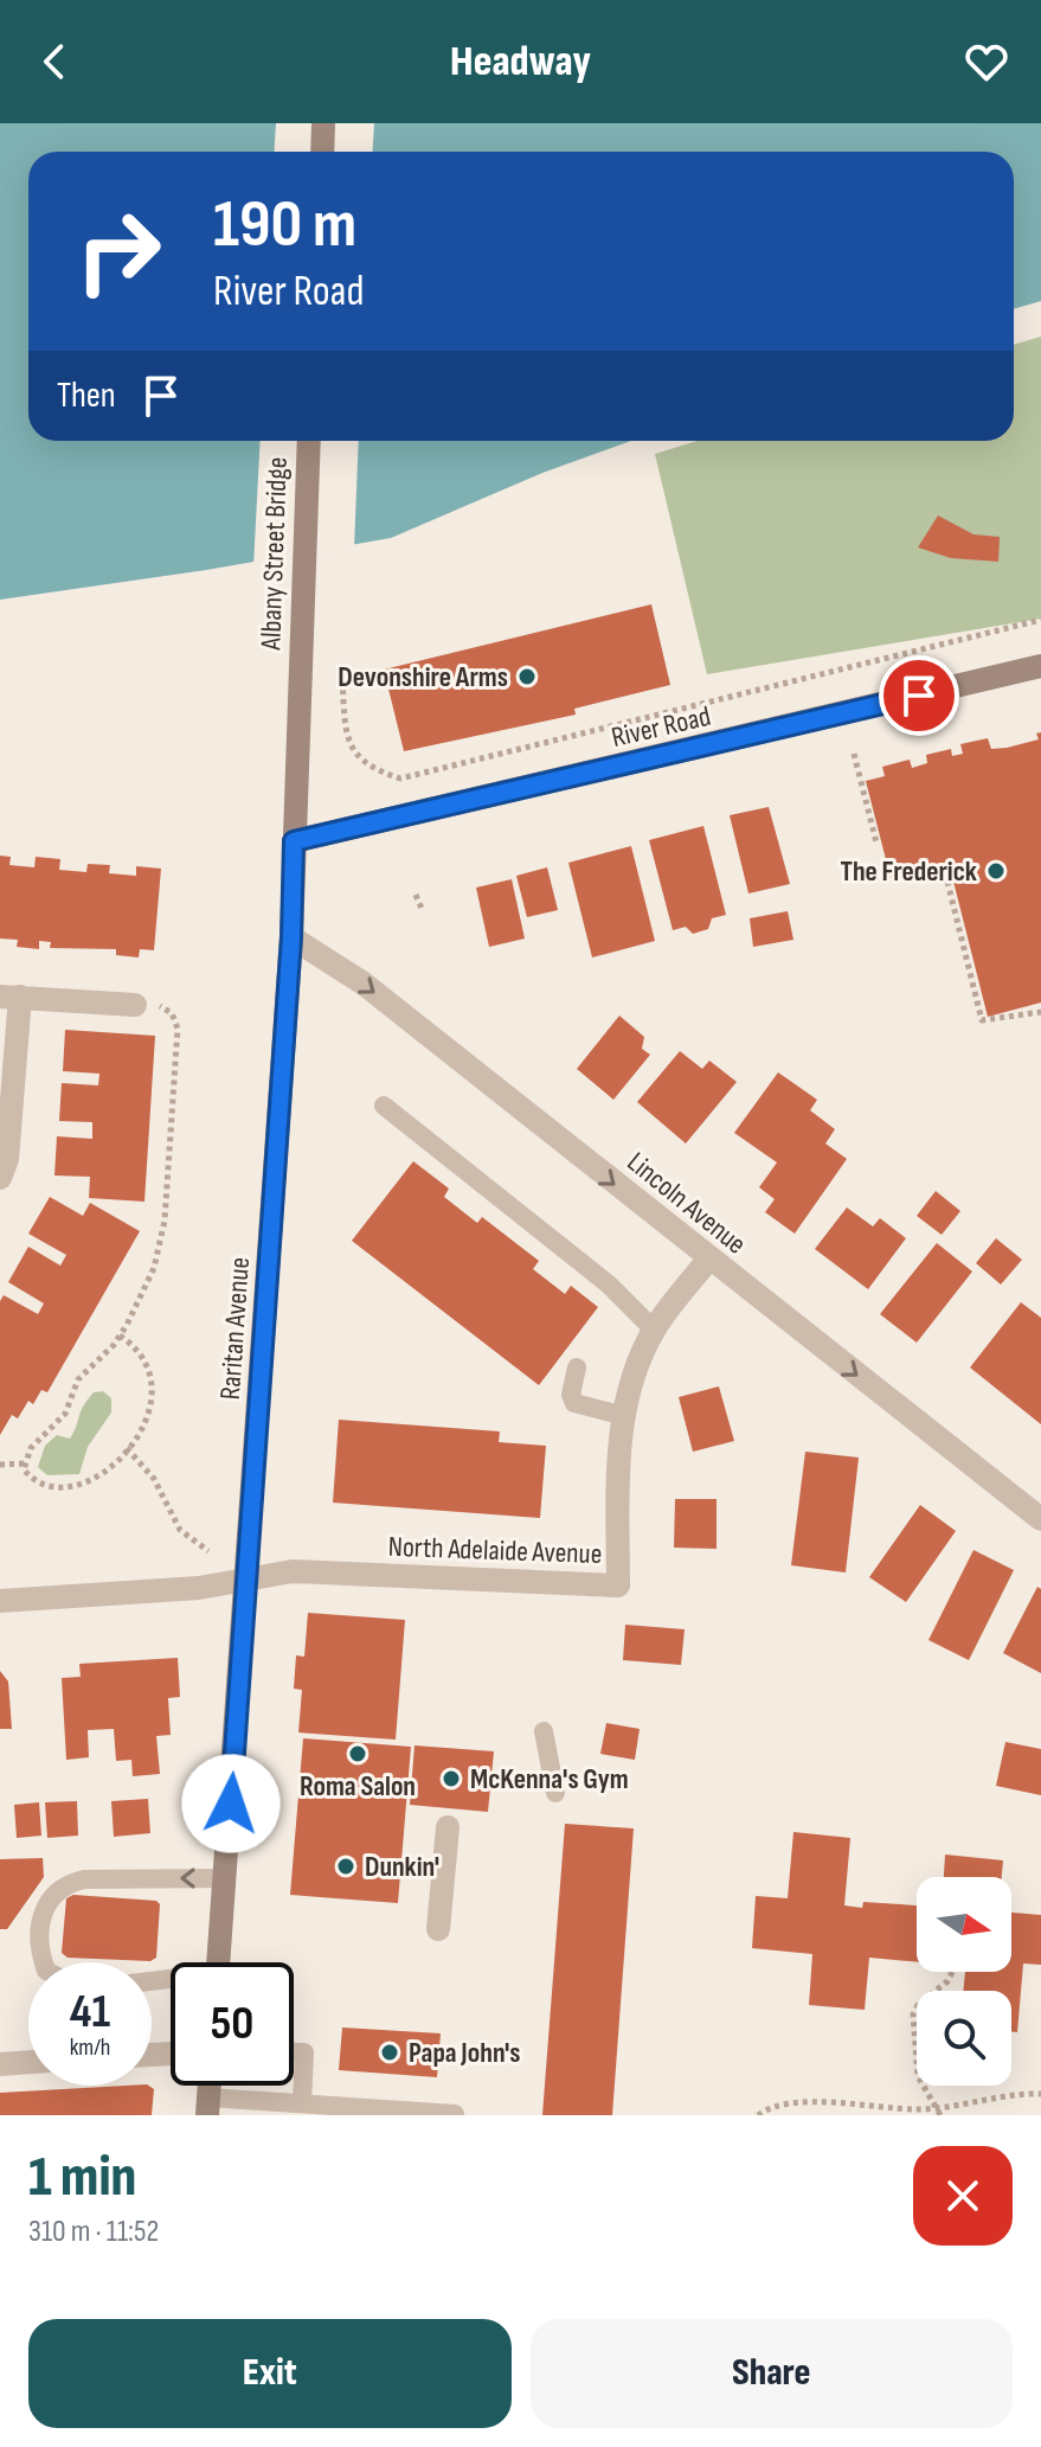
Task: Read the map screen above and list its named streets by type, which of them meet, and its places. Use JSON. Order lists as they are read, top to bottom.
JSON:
{
  "streets": {
    "main road": ["Albany Street Bridge", "River Road", "Raritan Avenue"],
    "street": ["Lincoln Avenue", "North Adelaide Avenue"]
  },
  "crossings": [
    ["Albany Street Bridge", "Raritan Avenue"],
    ["River Road", "Raritan Avenue"],
    ["Lincoln Avenue", "Raritan Avenue"],
    ["Lincoln Avenue", "North Adelaide Avenue"],
    ["Raritan Avenue", "North Adelaide Avenue"]
  ],
  "one_way": ["Lincoln Avenue"],
  "places": [
    "Devonshire Arms",
    "The Frederick",
    "Roma Salon",
    "McKenna's Gym",
    "Dunkin'",
    "Papa John's"
  ],
  "north": "right",
  "page": {
    "header": "Headway",
    "turn": ["190 m", "River Road"],
    "then": "Then",
    "speed": "41 km/h",
    "limit": "50",
    "heading": ["1 min", "310 m · 11:52"],
    "buttons": ["Exit", "Share"]
  }
}
